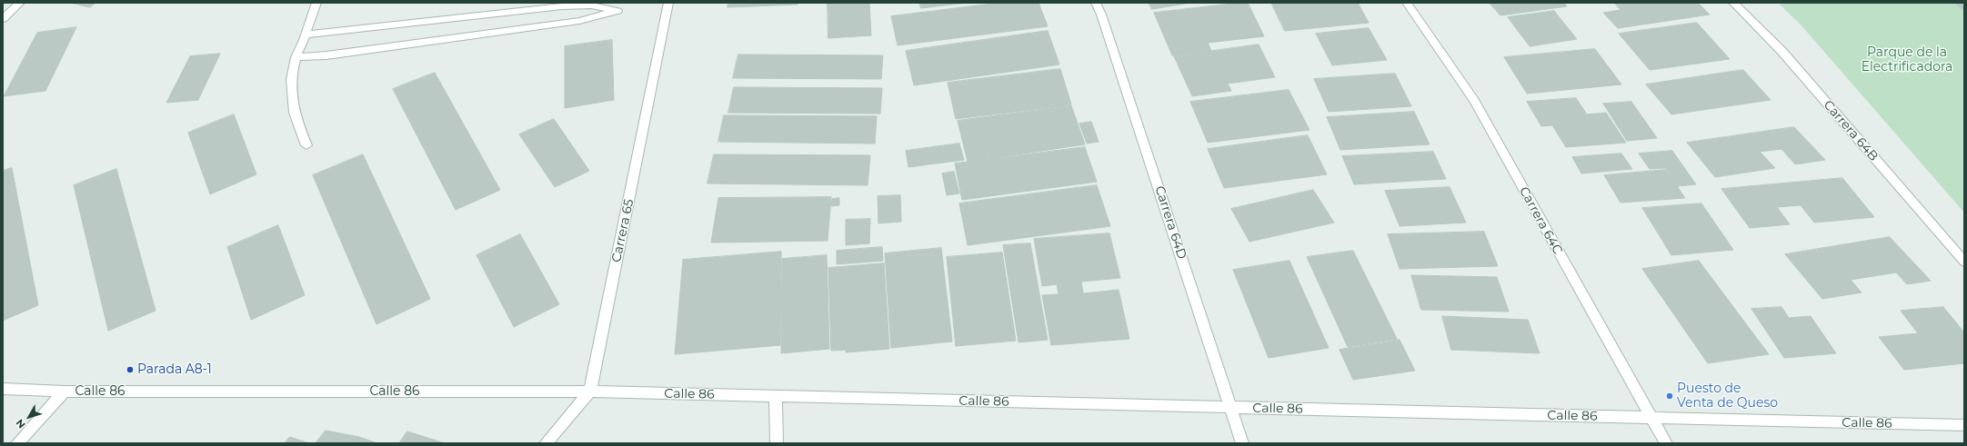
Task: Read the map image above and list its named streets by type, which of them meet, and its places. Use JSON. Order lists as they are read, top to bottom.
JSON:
{
  "streets": {
    "street": [
      "Carrera 64B",
      "Carrera 64C",
      "Carrera 64D",
      "Carrera 65",
      "Calle 86"
    ]
  },
  "crossings": [
    ["Carrera 64C", "Calle 86"],
    ["Carrera 64D", "Calle 86"],
    ["Carrera 65", "Calle 86"]
  ],
  "parks": ["Parque de la Electrificadora"],
  "places": ["Parada A8-1", "Puesto de Venta de Queso"],
  "north": "bottom left"
}
